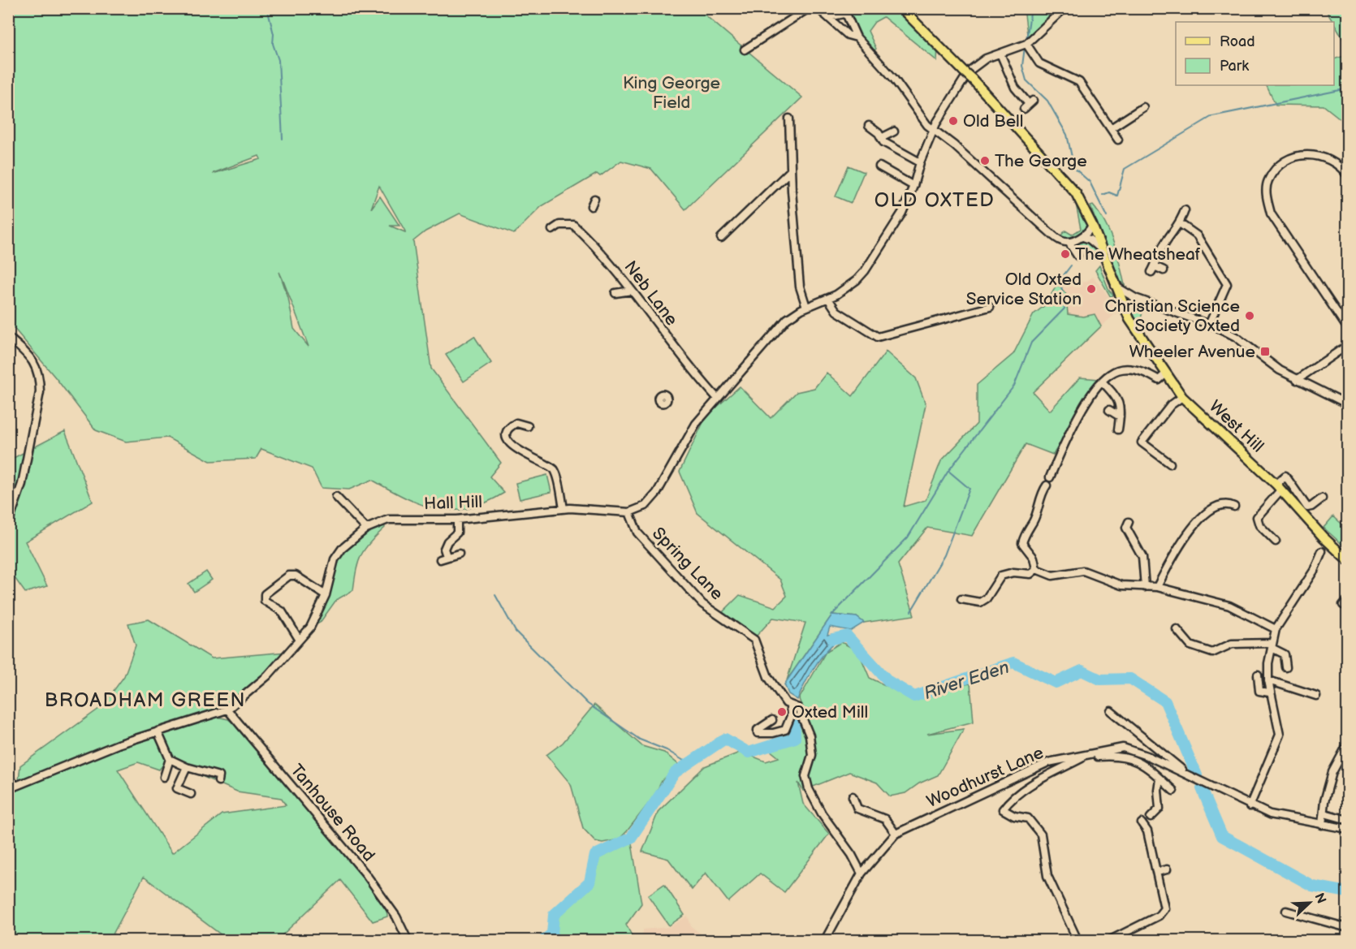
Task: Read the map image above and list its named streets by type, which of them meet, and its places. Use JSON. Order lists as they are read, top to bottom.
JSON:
{
  "streets": {
    "main road": ["West Hill"],
    "street": [
      "Neb Lane",
      "Hall Hill",
      "Spring Lane",
      "Woodhurst Lane",
      "Tanhouse Road"
    ]
  },
  "crossings": [
    ["Hall Hill", "Spring Lane"],
    ["Hall Hill", "Tanhouse Road"],
    ["Spring Lane", "Woodhurst Lane"]
  ],
  "districts": ["OLD OXTED", "BROADHAM GREEN"],
  "water": ["River Eden"],
  "parks": ["King George Field"],
  "places": {
    "other": [
      "Old Bell",
      "The George",
      "The Wheatsheaf",
      "Old Oxted Service Station",
      "Christian Science Society Oxted",
      "Oxted Mill"
    ],
    "transit": ["Wheeler Avenue"]
  },
  "legend": ["Road", "Park"],
  "north": "top right"
}
